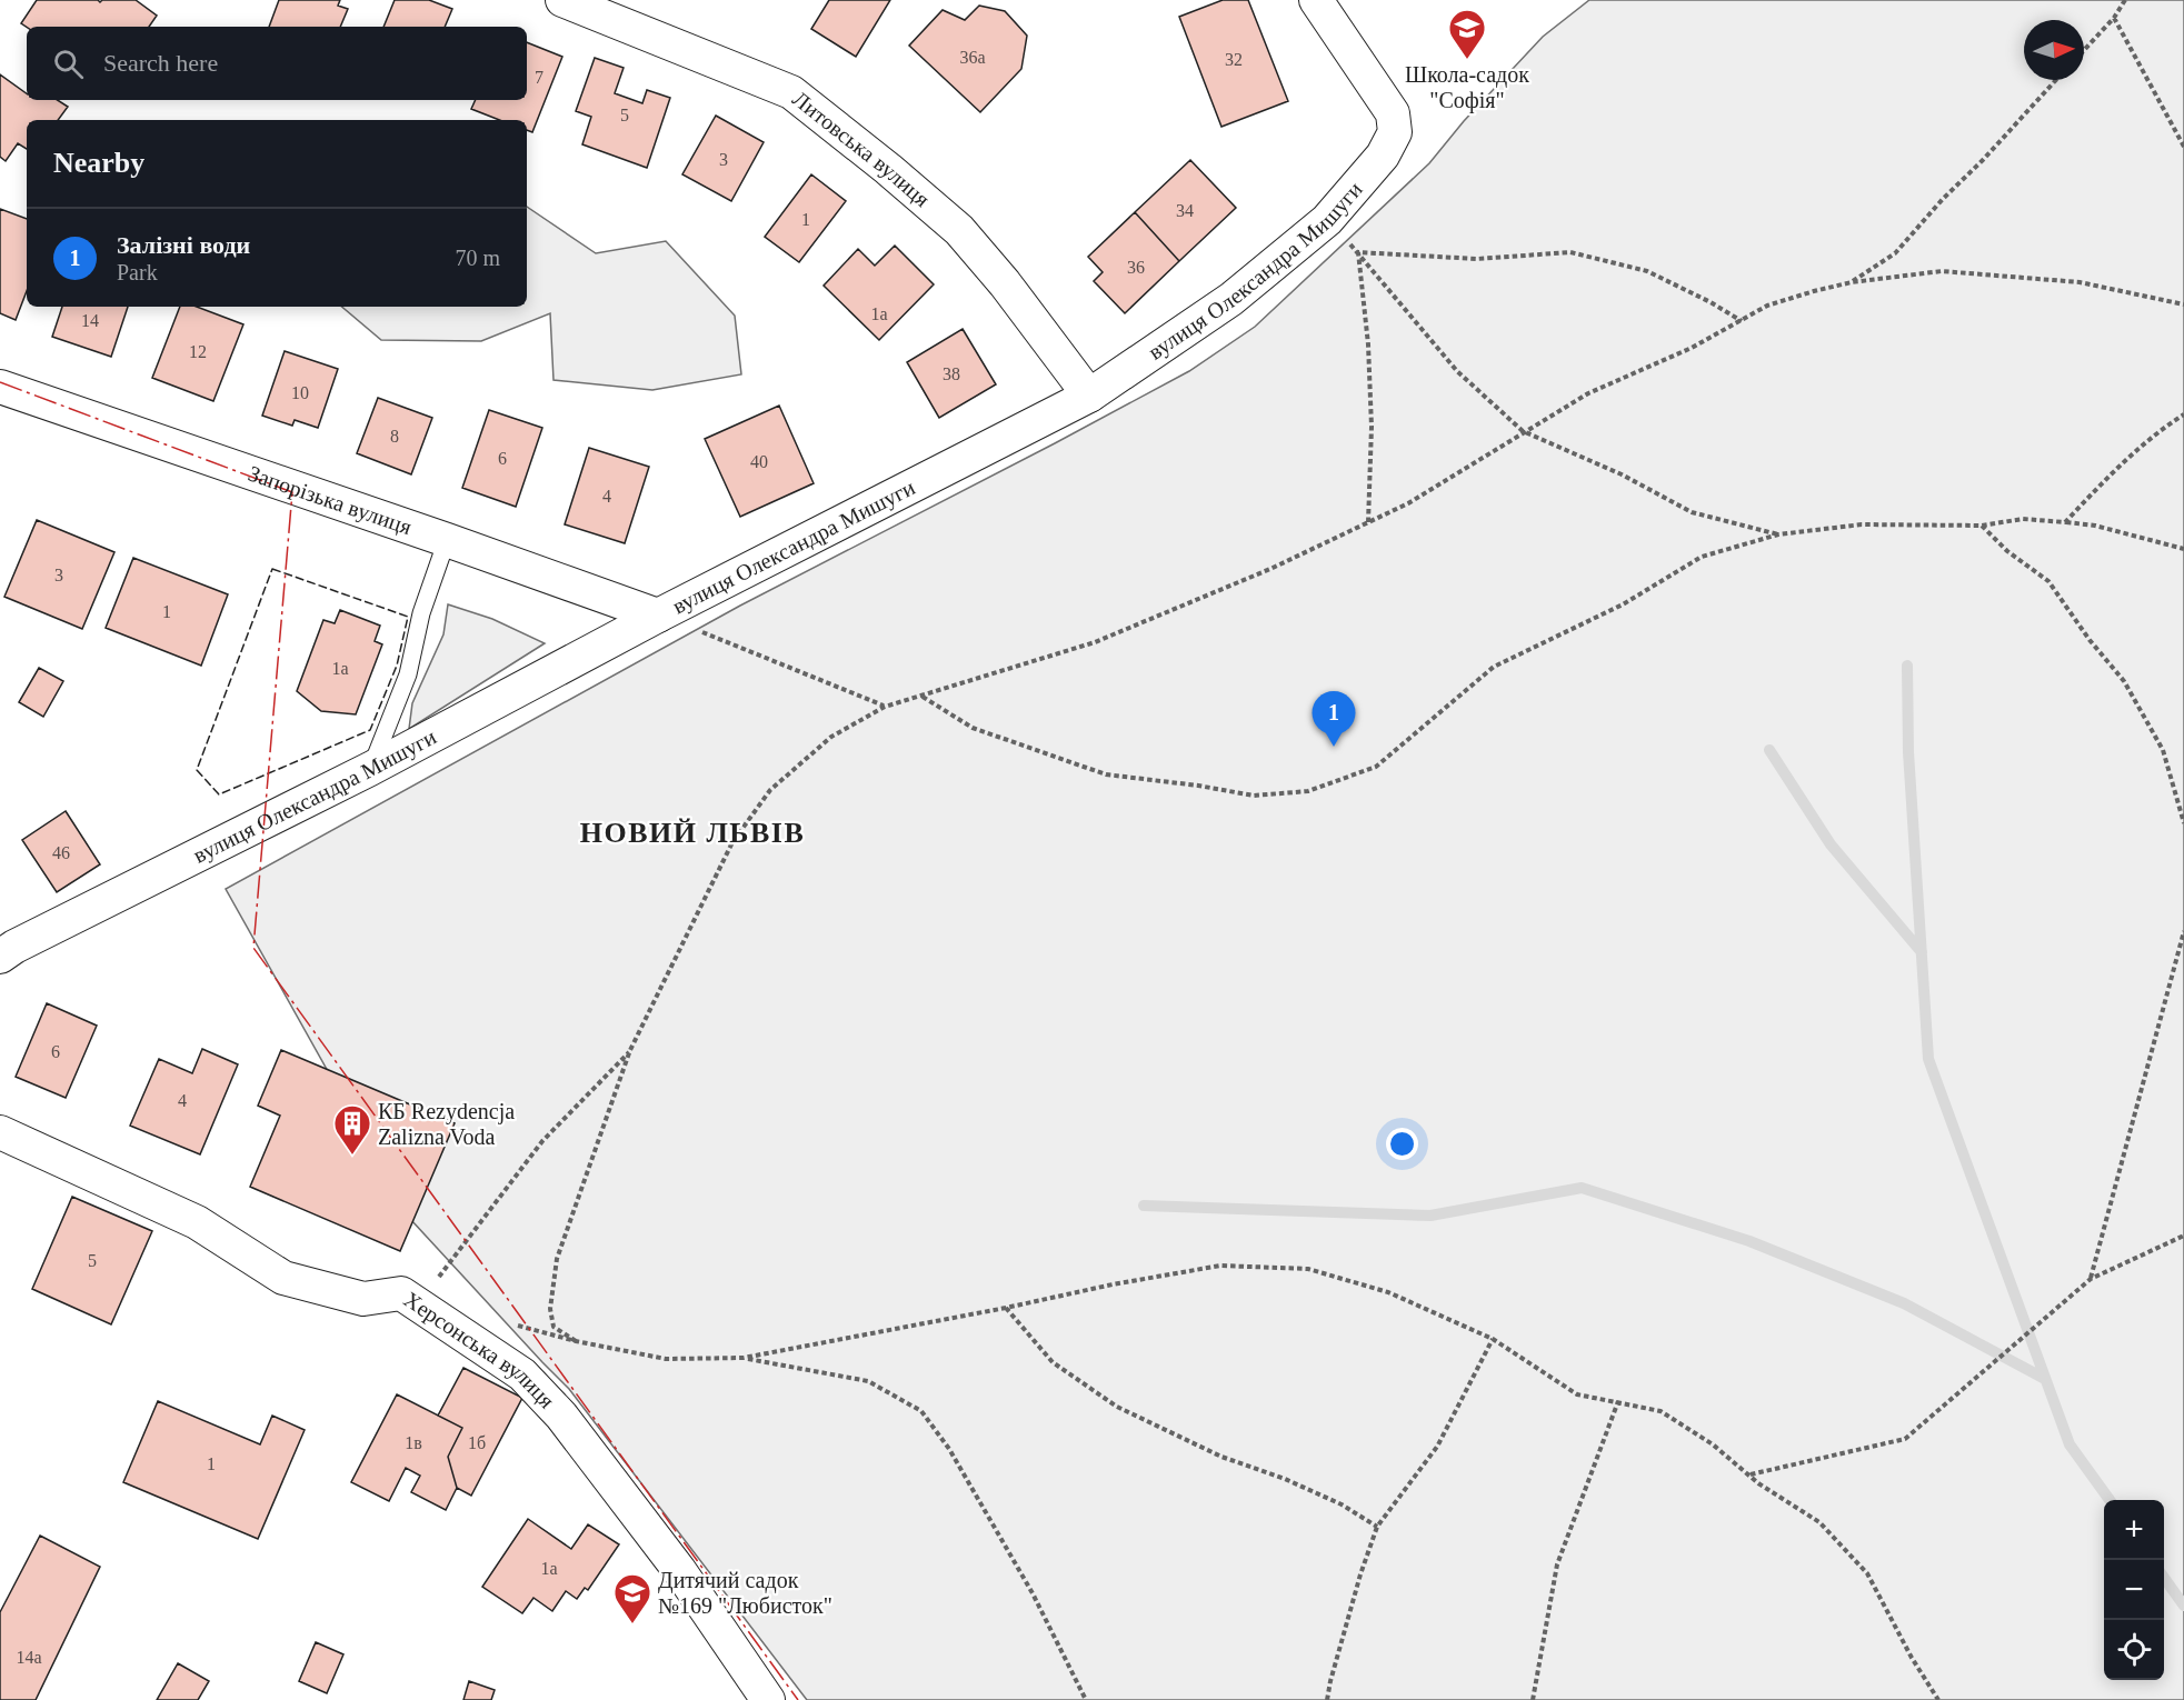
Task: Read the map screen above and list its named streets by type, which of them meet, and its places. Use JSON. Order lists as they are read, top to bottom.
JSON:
{
  "streets": {
    "street": [
      "Литовська вулиця",
      "вулиця Олександра Мишуги",
      "Запорізька вулиця",
      "Херсонська вулиця"
    ]
  },
  "crossings": [
    ["Литовська вулиця", "вулиця Олександра Мишуги"],
    ["вулиця Олександра Мишуги", "Запорізька вулиця"]
  ],
  "districts": ["НОВИЙ ЛЬВІВ"],
  "places": {
    "school or university": ["Школа-садок \"Софія\"", "Дитячий садок №169 \"Любисток\""],
    "building": ["КБ Rezydencja Zalizna Voda"]
  },
  "house_numbers": [
    "36а",
    "32",
    "7",
    "5",
    "3",
    "34",
    "1",
    "36",
    "1а",
    "14",
    "12",
    "38",
    "10",
    "8",
    "6",
    "40",
    "4",
    "3",
    "1",
    "1а",
    "46",
    "6",
    "4",
    "5",
    "1в",
    "1б",
    "1",
    "1а",
    "14а"
  ],
  "north": "right",
  "page": {
    "search": "Search here",
    "heading": "Nearby",
    "list": [
      {
        "mark": "1",
        "name": "Залізні води",
        "note": "Park",
        "value": "70 m"
      }
    ],
    "pins": "1",
    "map_buttons": ["+", "−"]
  }
}
